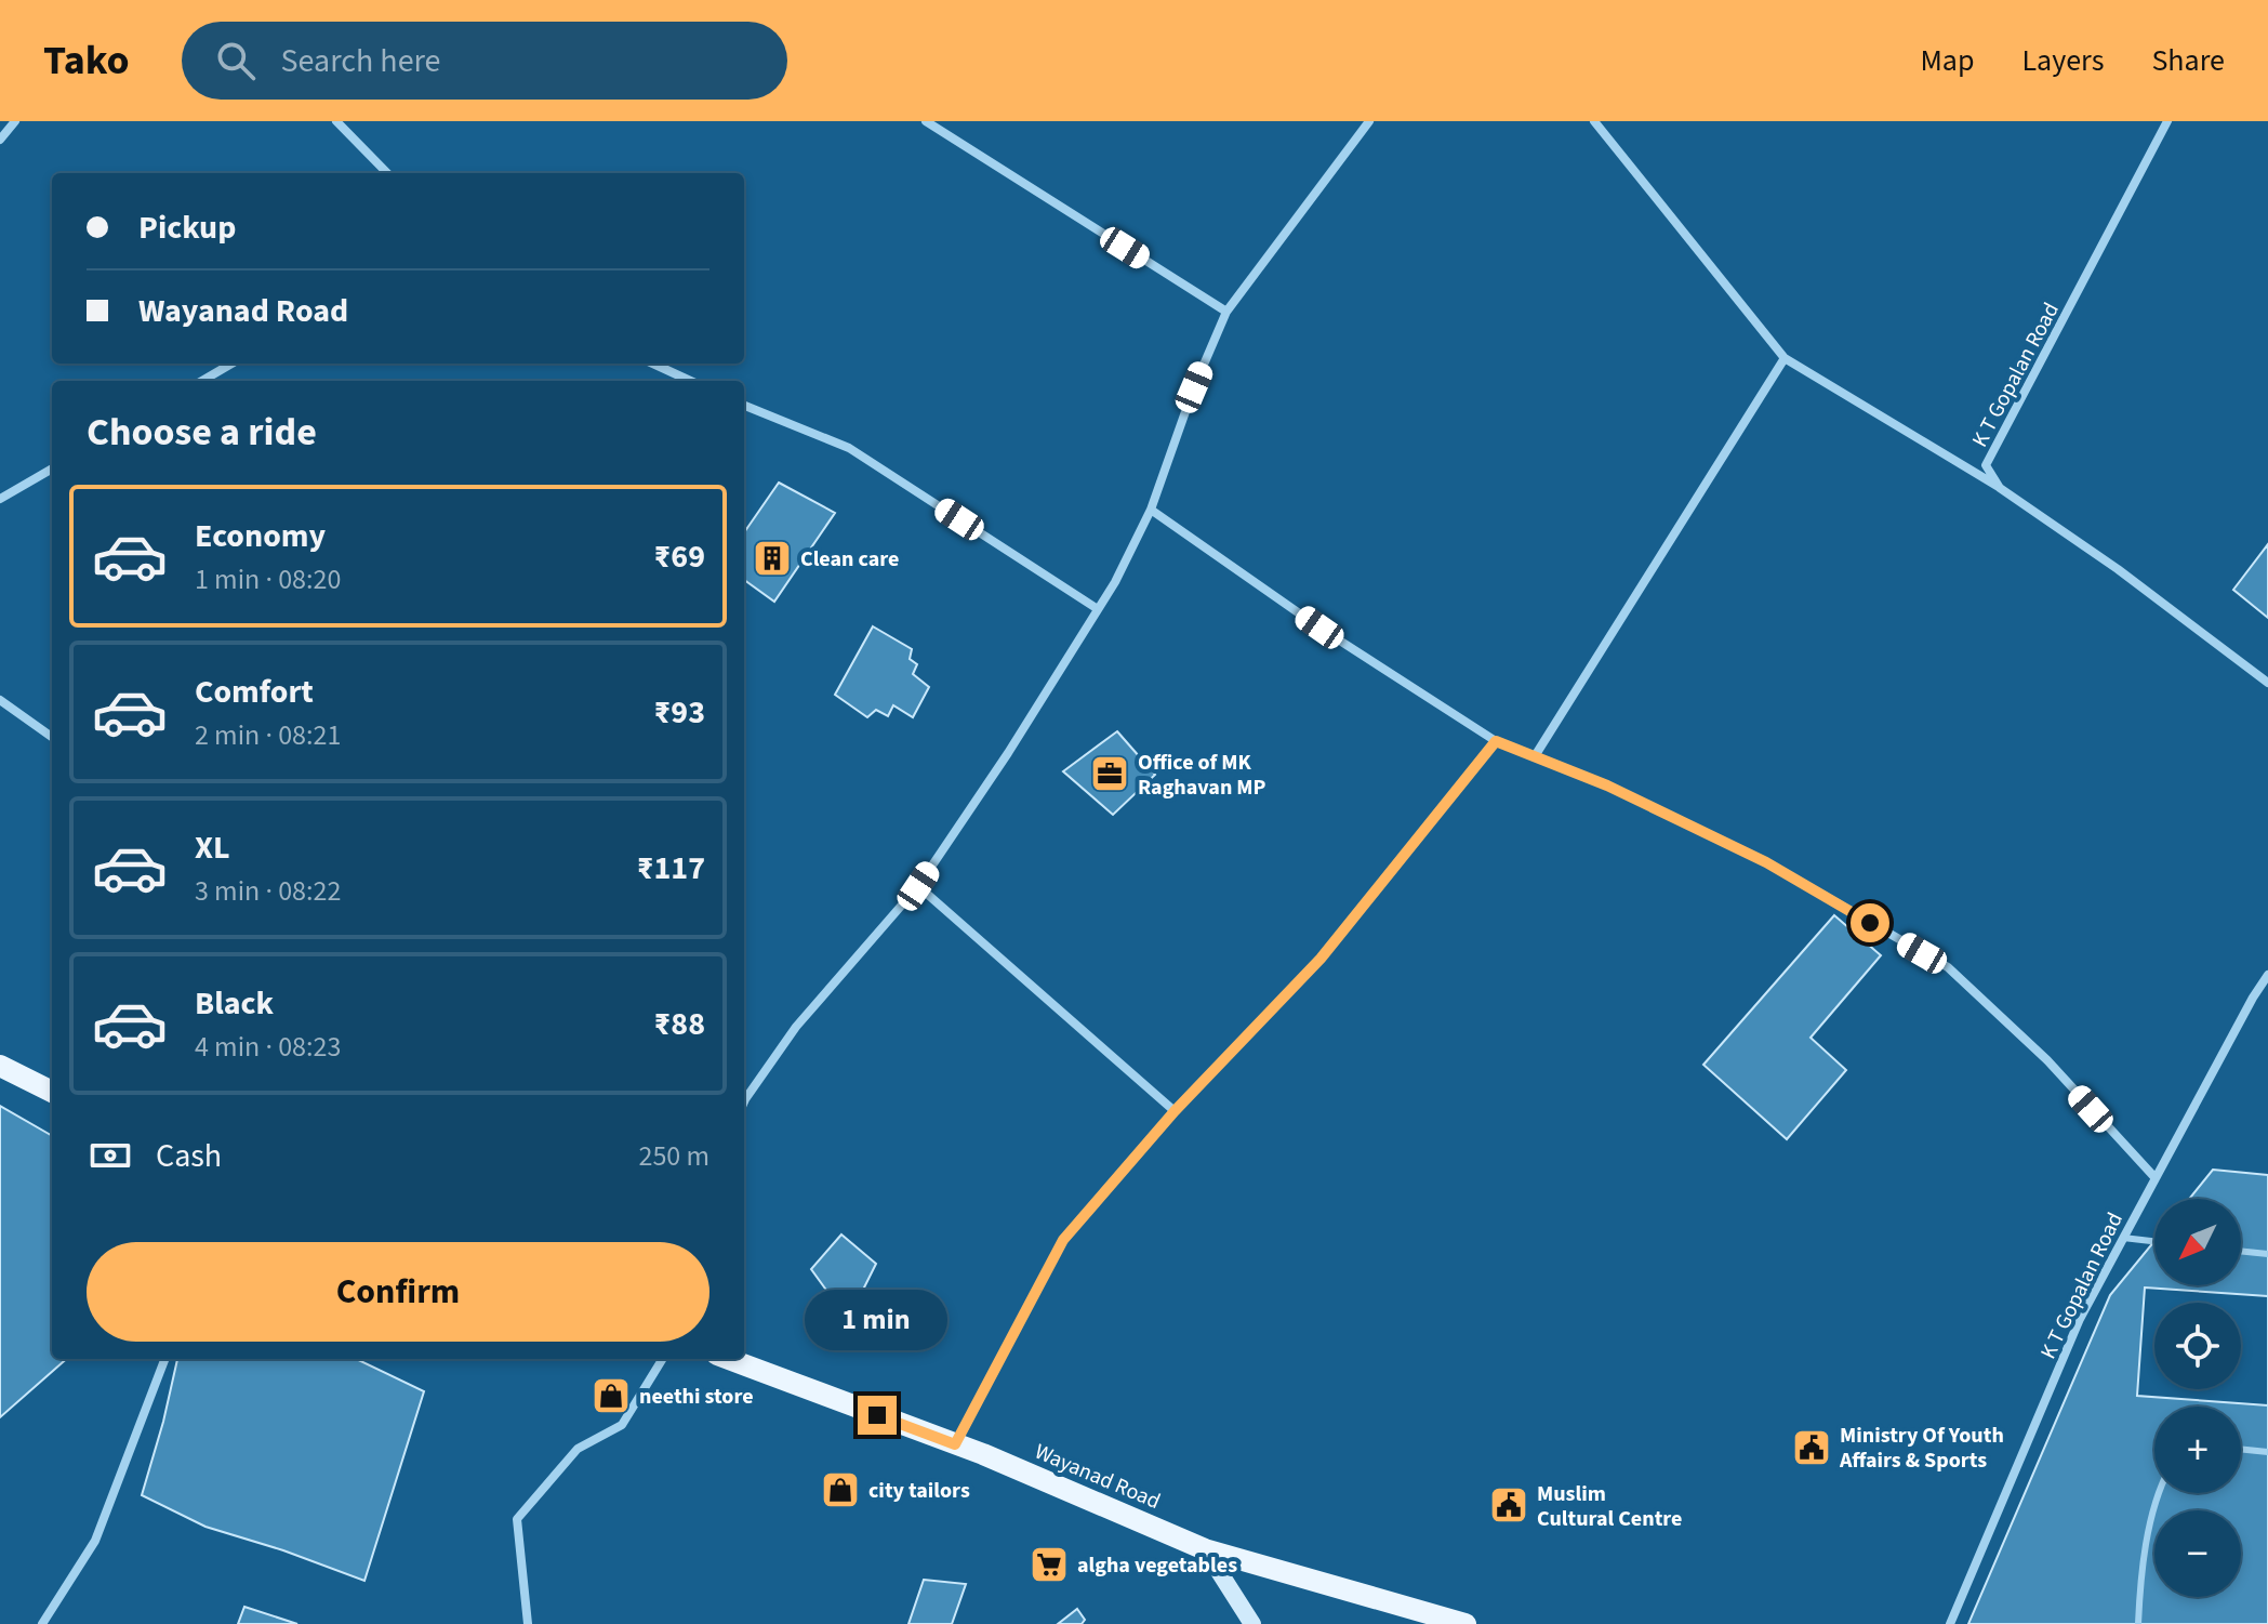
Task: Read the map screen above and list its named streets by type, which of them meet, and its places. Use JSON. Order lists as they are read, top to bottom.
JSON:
{
  "streets": {
    "main road": ["Wayanad Road"],
    "street": ["K T Gopalan Road"]
  },
  "places": {
    "building": ["Clean care"],
    "office": ["Office of MK Raghavan MP"],
    "shop": ["neethi store", "city tailors"],
    "public building": ["Ministry Of Youth Affairs & Sports", "Muslim Cultural Centre"],
    "supermarket": ["algha vegetables"]
  },
  "north": "bottom left",
  "page": {
    "header": "Tako",
    "search": "Search here",
    "nav": ["Map", "Layers", "Share"],
    "banner": ["Pickup", "Wayanad Road"],
    "heading": "Choose a ride",
    "list": [
      {
        "name": "Economy",
        "note": "1 min · 08:20",
        "value": "₹69"
      },
      {
        "name": "Comfort",
        "note": "2 min · 08:21",
        "value": "₹93"
      },
      {
        "name": "XL",
        "note": "3 min · 08:22",
        "value": "₹117"
      },
      {
        "name": "Black",
        "note": "4 min · 08:23",
        "value": "₹88"
      }
    ],
    "pay": ["Cash", "250 m"],
    "map_buttons": ["+", "−"],
    "buttons": "Confirm",
    "bubble": "1 min"
  }
}
